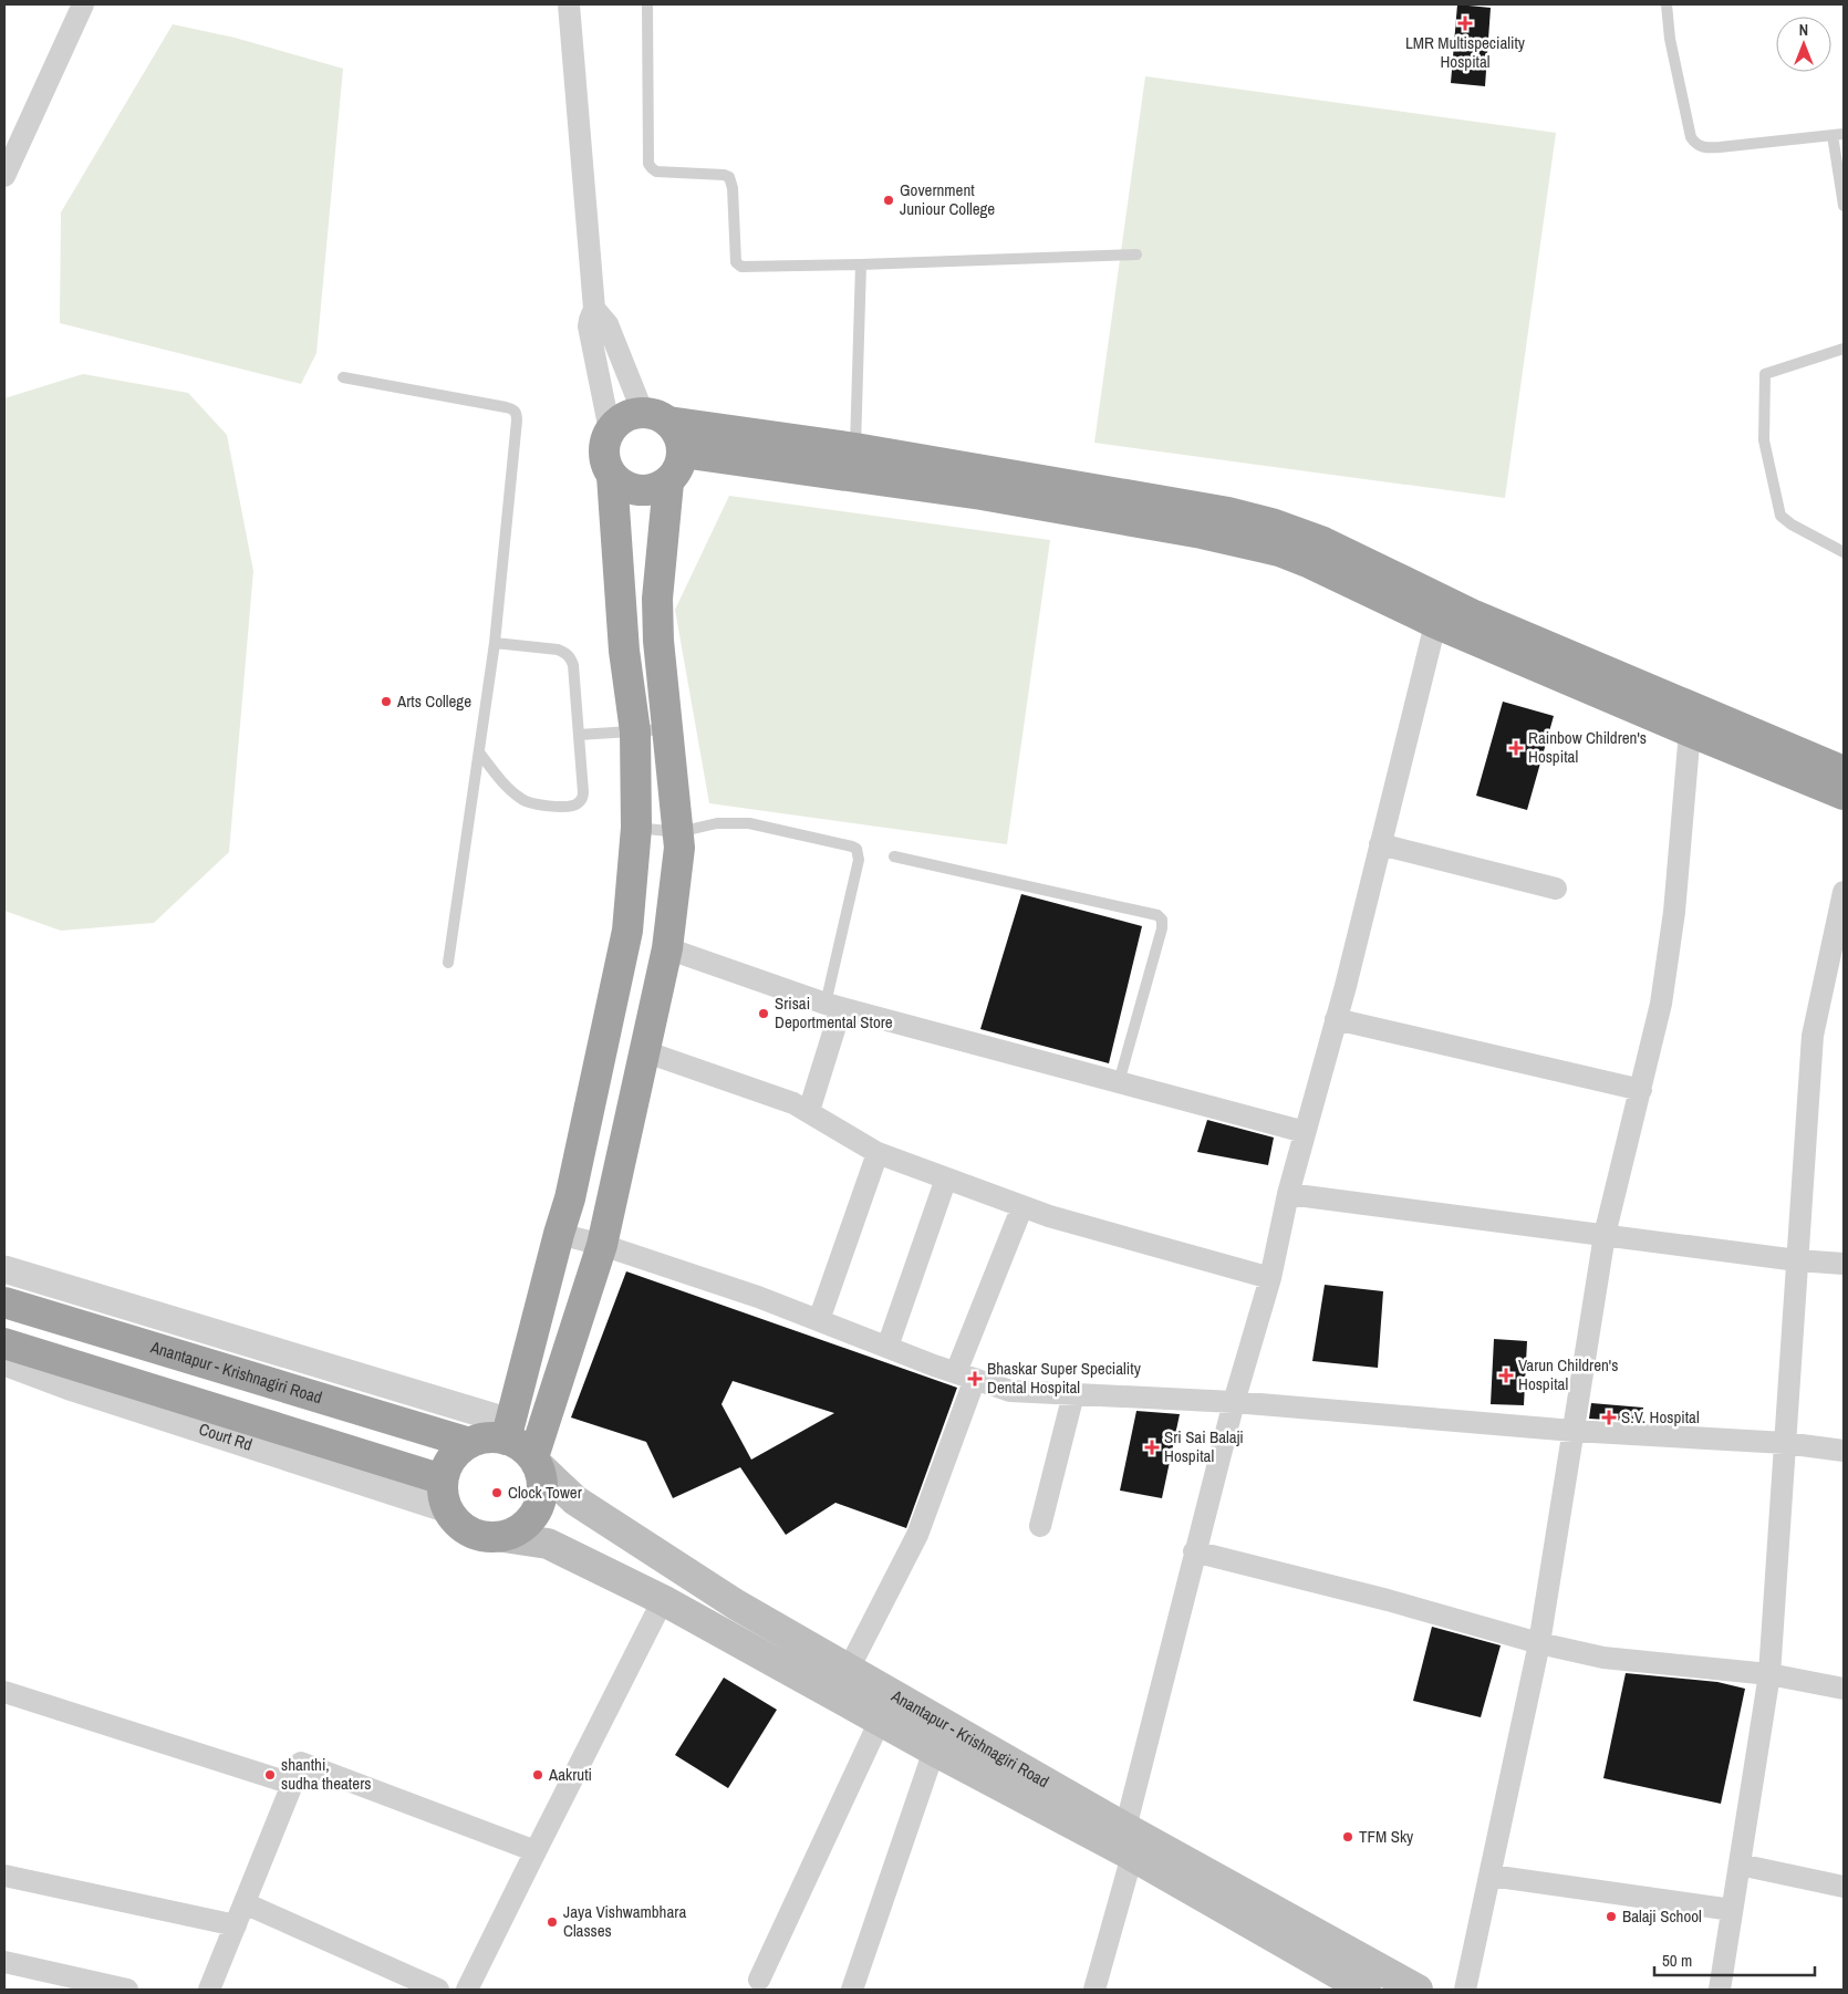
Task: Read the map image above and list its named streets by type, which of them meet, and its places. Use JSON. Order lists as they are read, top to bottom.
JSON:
{
  "streets": {
    "highway": ["Anantapur - Krishnagiri Road"],
    "street": ["Court Rd"]
  },
  "crossings": [
    ["Anantapur - Krishnagiri Road", "Court Rd"]
  ],
  "places": {
    "health": [
      "LMR Multispeciality Hospital",
      "Rainbow Children's Hospital",
      "Varun Children's Hospital",
      "Bhaskar Super Speciality Dental Hospital",
      "S.V. Hospital",
      "Sri Sai Balaji Hospital"
    ],
    "other": [
      "Government Juniour College",
      "Arts College",
      "Srisai Deportmental Store",
      "Clock Tower",
      "shanthi, sudha theaters",
      "Aakruti",
      "TFM Sky",
      "Balaji School",
      "Jaya Vishwambhara Classes"
    ]
  },
  "scale_bar": "50 m",
  "north": "top"
}
